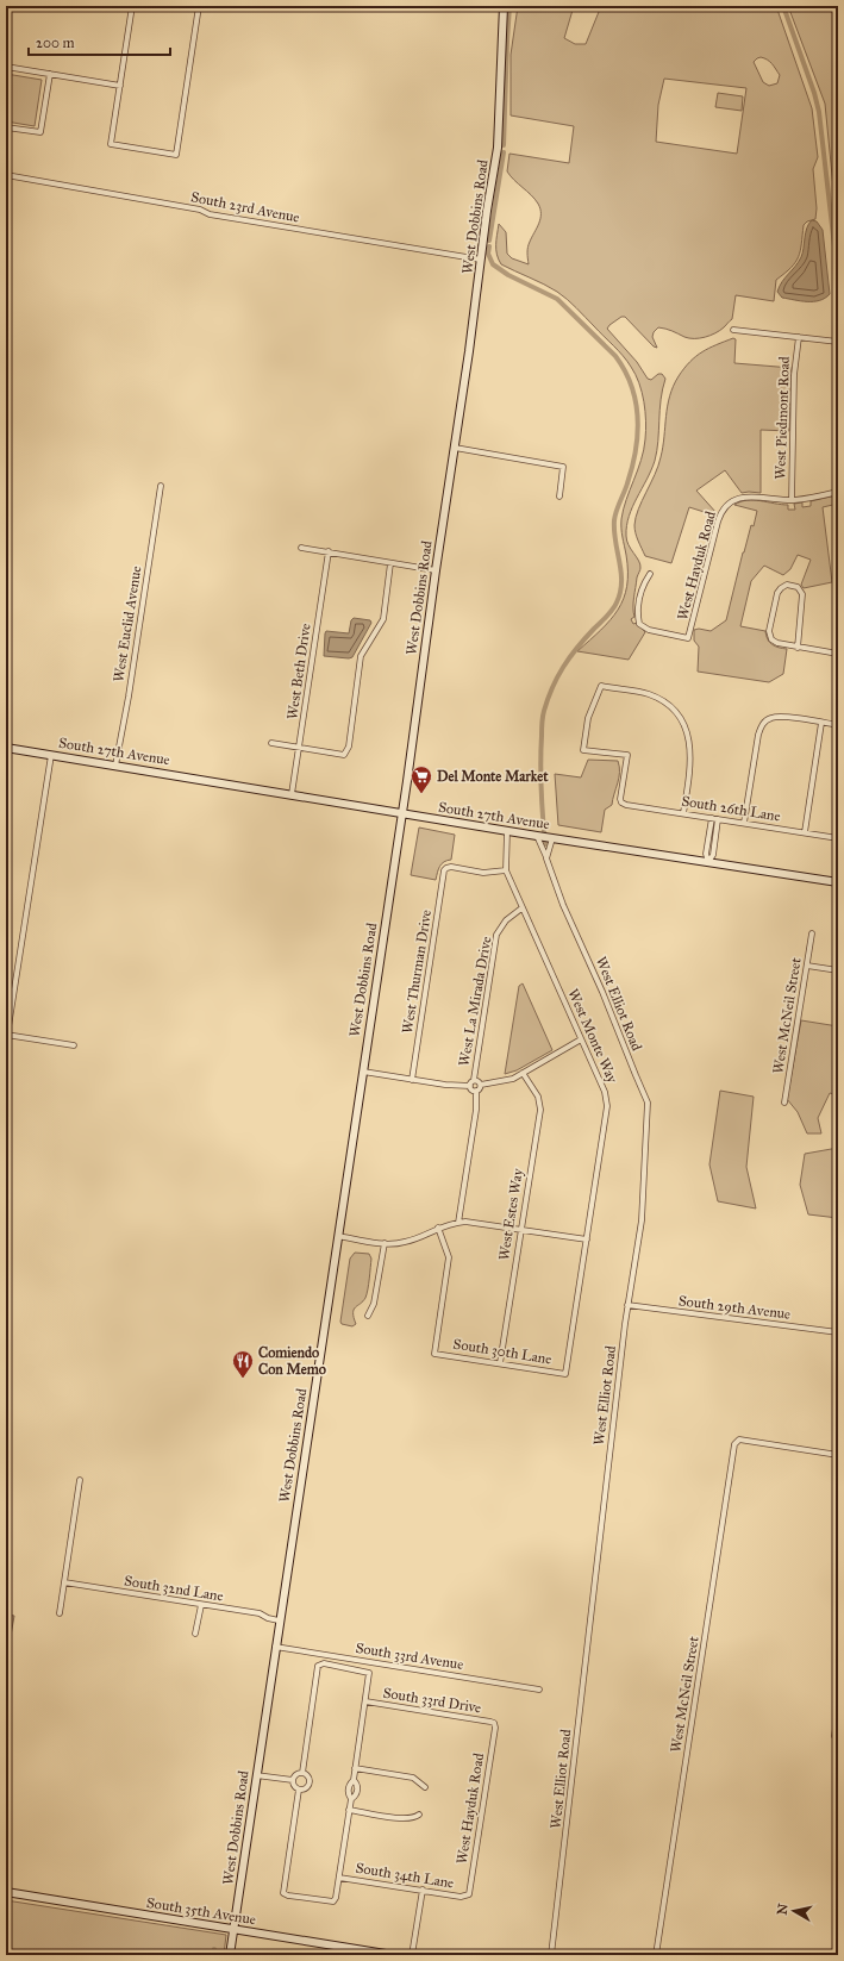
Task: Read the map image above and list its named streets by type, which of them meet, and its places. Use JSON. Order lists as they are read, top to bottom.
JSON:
{
  "streets": {
    "main road": ["West Dobbins Road", "South 27th Avenue", "South 35th Avenue"],
    "street": [
      "South 23rd Avenue",
      "West Piedmont Road",
      "West Hayduk Road",
      "West Euclid Avenue",
      "West Beth Drive",
      "South 26th Lane",
      "West Thurman Drive",
      "West La Mirada Drive",
      "West Elliot Road",
      "West McNeil Street",
      "West Monte Way",
      "West Estes Way",
      "South 29th Avenue",
      "South 30th Lane",
      "South 32nd Lane",
      "South 33rd Avenue",
      "South 33rd Drive",
      "South 34th Lane"
    ]
  },
  "crossings": [
    ["South 23rd Avenue", "West Dobbins Road"],
    ["West Dobbins Road", "South 27th Avenue"],
    ["West Dobbins Road", "South 32nd Lane"],
    ["West Dobbins Road", "South 33rd Avenue"],
    ["West Dobbins Road", "South 35th Avenue"],
    ["West Piedmont Road", "West Hayduk Road"],
    ["West Hayduk Road", "South 33rd Drive"],
    ["West Hayduk Road", "South 34th Lane"],
    ["West Euclid Avenue", "South 27th Avenue"],
    ["West Beth Drive", "South 27th Avenue"],
    ["South 27th Avenue", "West Elliot Road"],
    ["South 27th Avenue", "West Monte Way"],
    ["West Thurman Drive", "West Monte Way"],
    ["West La Mirada Drive", "West Monte Way"],
    ["West Elliot Road", "South 29th Avenue"],
    ["West Monte Way", "South 30th Lane"],
    ["West Estes Way", "South 30th Lane"]
  ],
  "places": {
    "supermarket": ["Del Monte Market"],
    "restaurant": ["Comiendo Con Memo"]
  },
  "scale_bar": "200 m",
  "north": "left"
}
